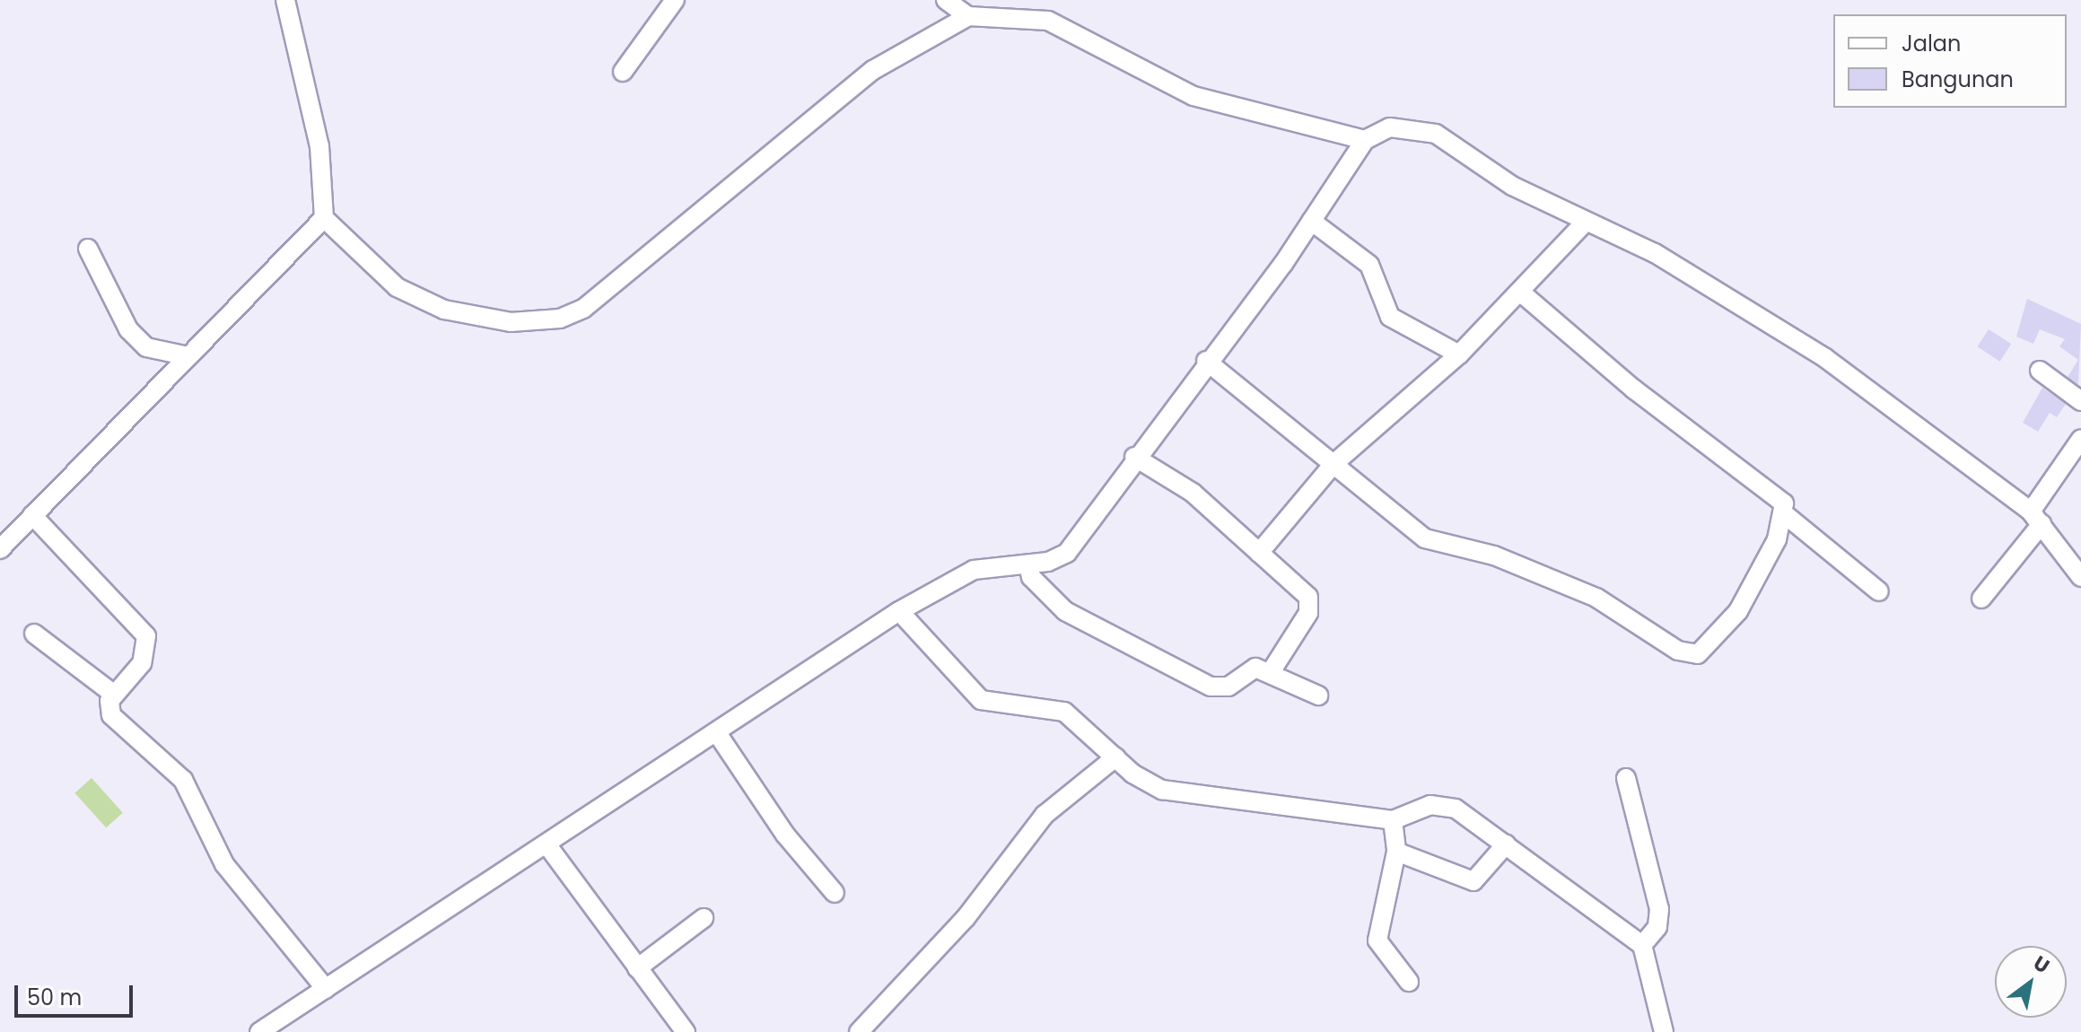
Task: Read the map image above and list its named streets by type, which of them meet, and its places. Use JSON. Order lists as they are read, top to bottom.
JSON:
{
  "legend": ["Jalan", "Bangunan"],
  "scale_bar": "50 m",
  "north": "top right"
}
